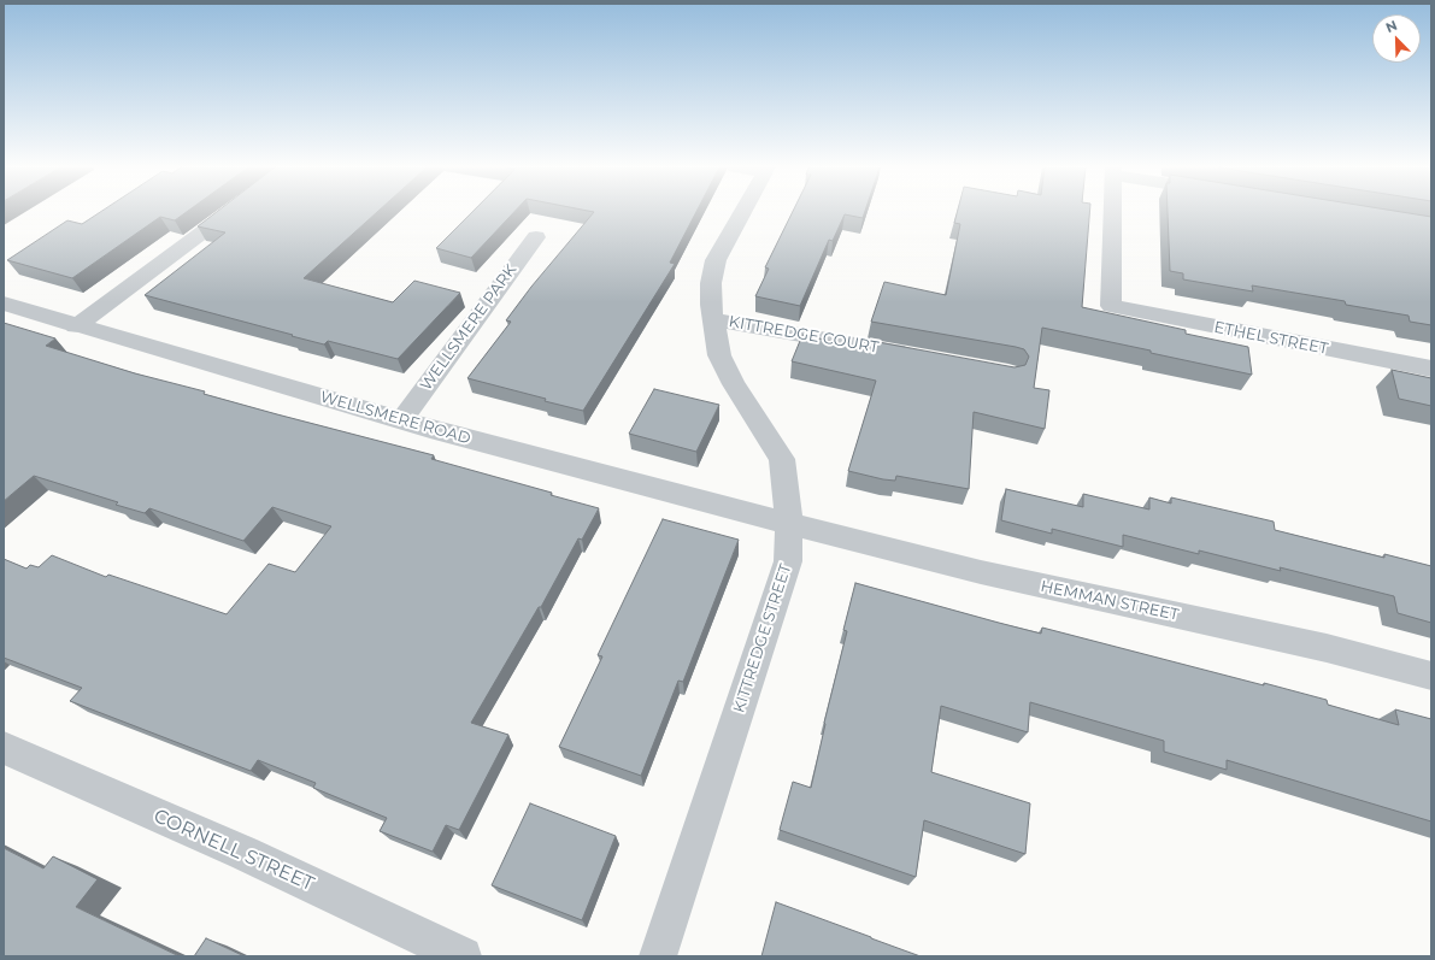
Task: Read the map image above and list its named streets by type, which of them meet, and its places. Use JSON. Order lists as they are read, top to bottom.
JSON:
{
  "streets": {
    "street": [
      "WELLSMERE PARK",
      "KITTREDGE COURT",
      "ETHEL STREET",
      "WELLSMERE ROAD",
      "HEMMAN STREET",
      "KITTREDGE STREET",
      "CORNELL STREET"
    ]
  },
  "crossings": [
    ["WELLSMERE PARK", "WELLSMERE ROAD"],
    ["KITTREDGE COURT", "KITTREDGE STREET"],
    ["WELLSMERE ROAD", "HEMMAN STREET"],
    ["WELLSMERE ROAD", "KITTREDGE STREET"],
    ["HEMMAN STREET", "KITTREDGE STREET"]
  ],
  "north": "top left"
}
